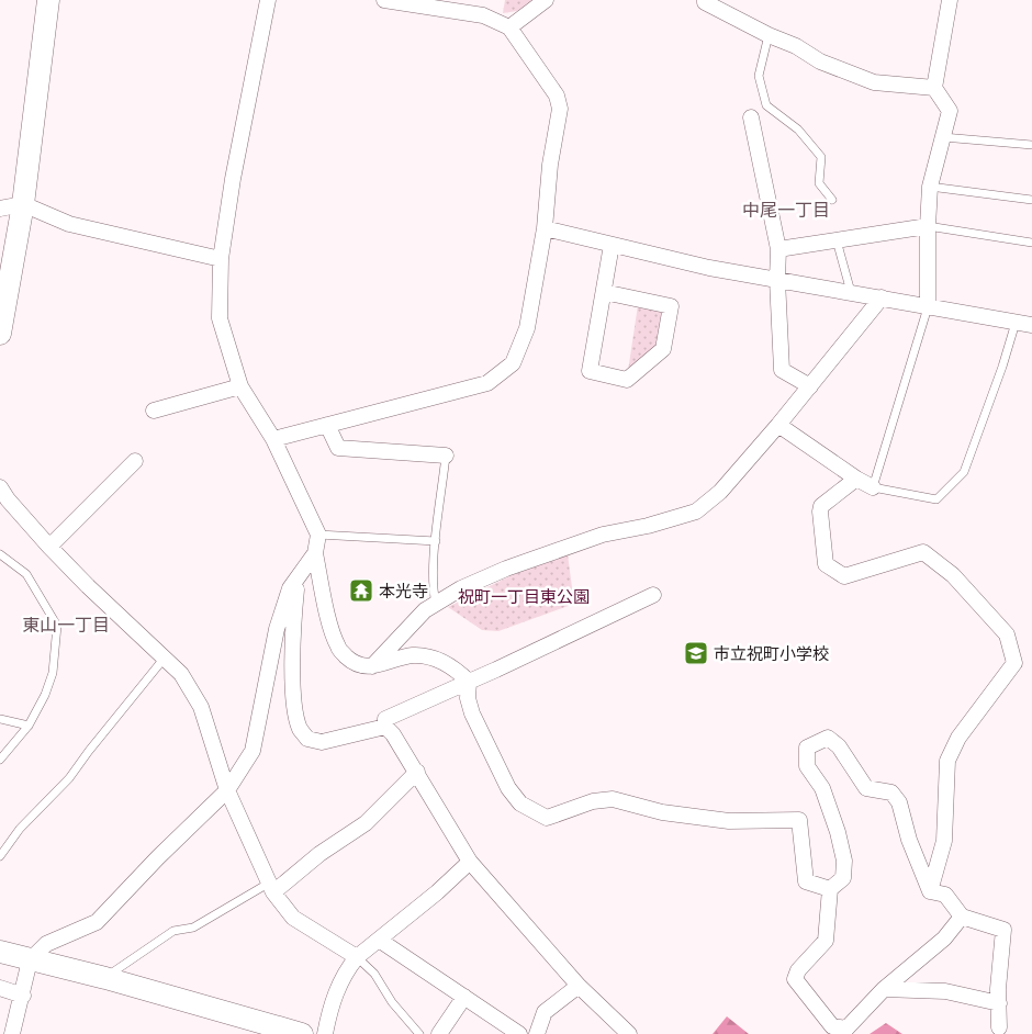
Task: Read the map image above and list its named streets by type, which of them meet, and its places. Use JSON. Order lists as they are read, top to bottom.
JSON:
{
  "districts": ["中尾一丁目", "東山一丁目"],
  "parks": ["祝町一丁目東公園"],
  "places": {
    "temple": ["本光寺"],
    "school or university": ["市立祝町小学校"]
  }
}
